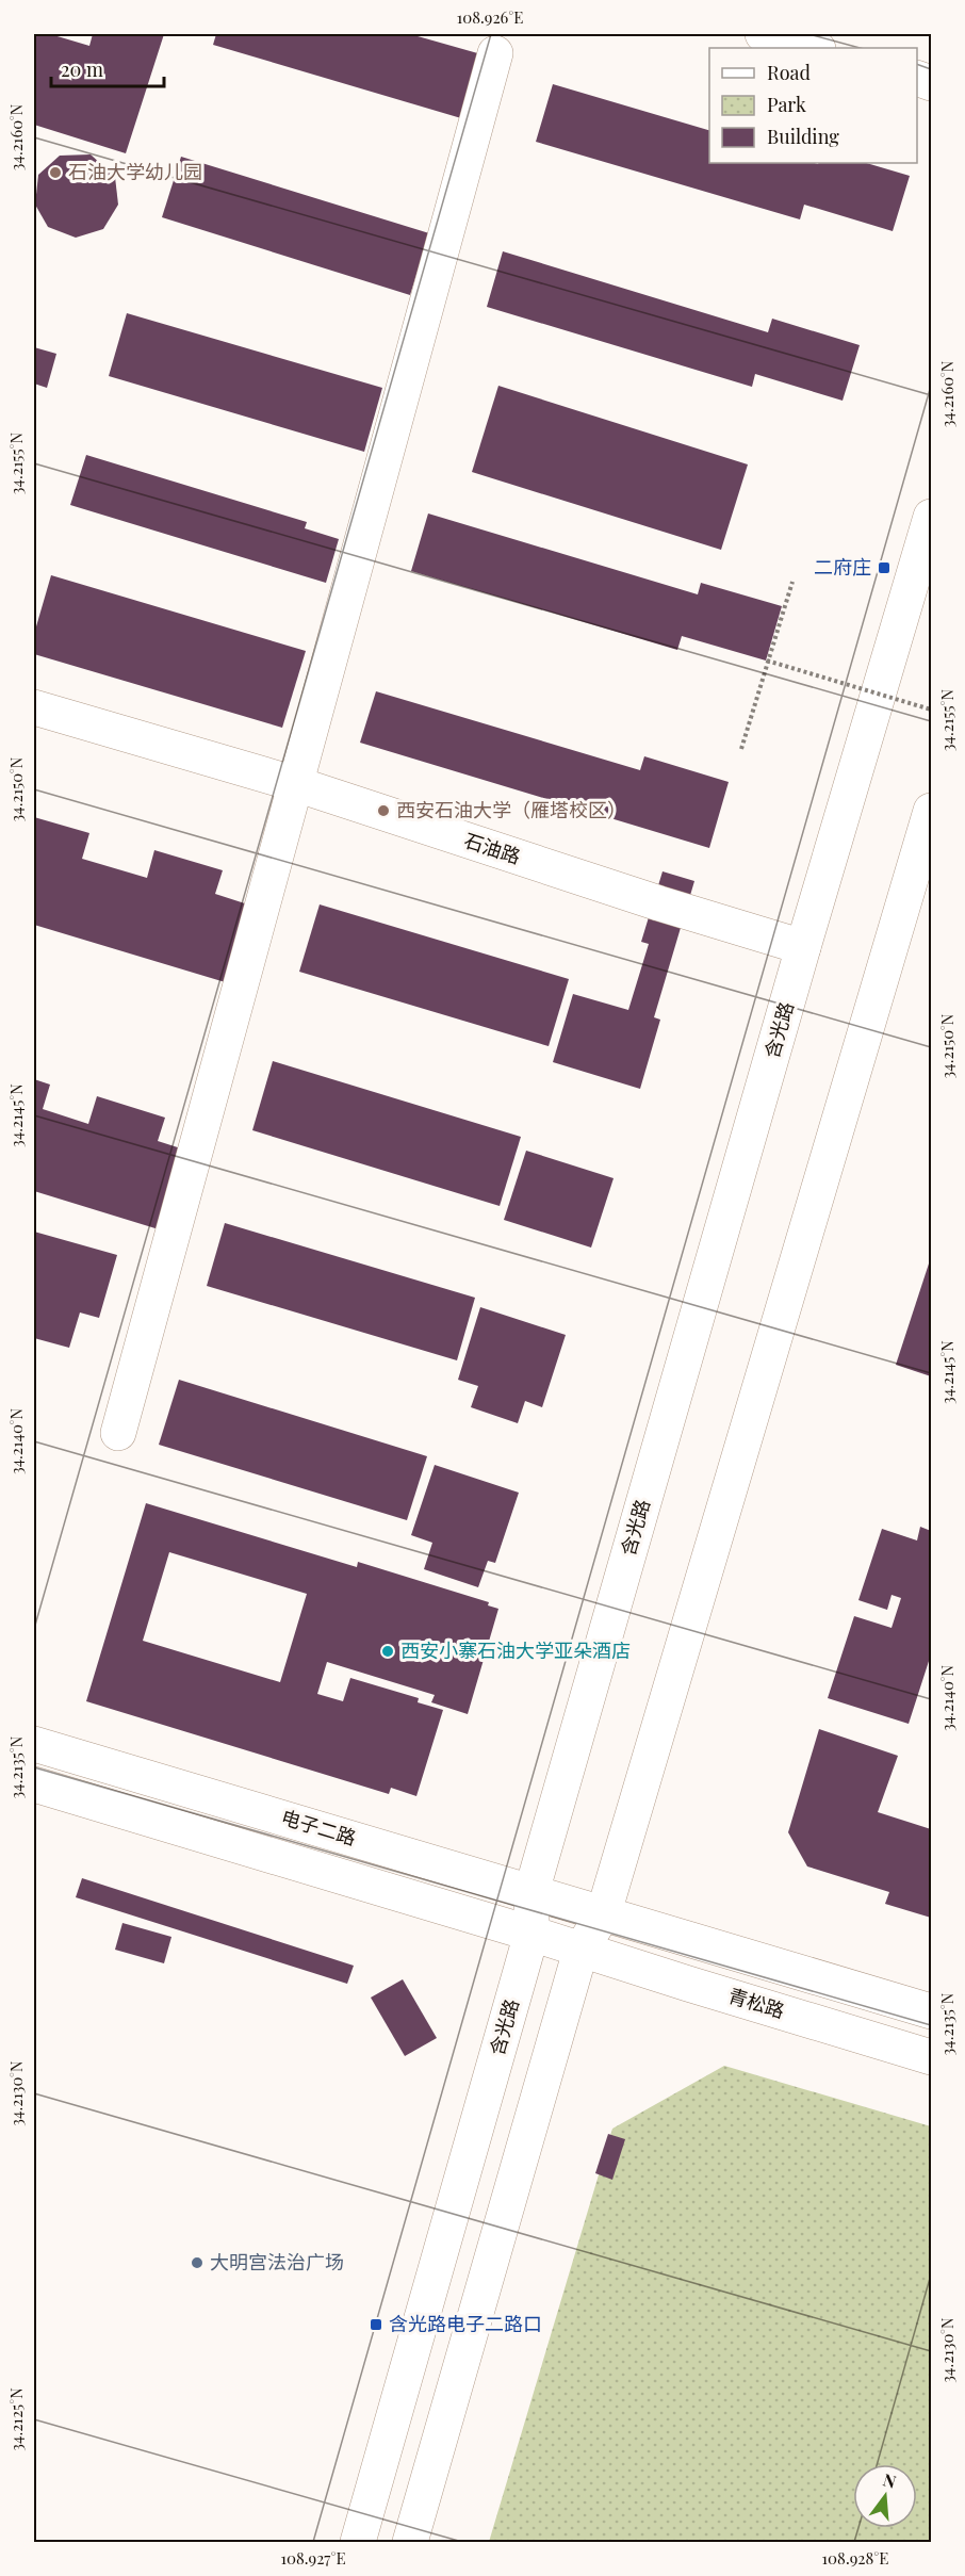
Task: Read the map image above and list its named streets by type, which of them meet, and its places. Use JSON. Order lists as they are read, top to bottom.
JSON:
{
  "streets": {
    "main road": [
      "石油路",
      "含光路",
      "电子二路",
      "青松路"
    ]
  },
  "crossings": [
    ["石油路", "含光路"],
    ["含光路", "电子二路"],
    ["电子二路", "青松路"]
  ],
  "places": {
    "other": [
      "石油大学幼儿园",
      "西安石油大学（雁塔校区）",
      "西安小寨石油大学亚朵酒店",
      "大明宫法治广场"
    ],
    "transit": ["二府庄", "含光路电子二路口"]
  },
  "legend": ["Road", "Park", "Building"],
  "scale_bar": "20 m",
  "north": "top",
  "coordinates": [
    "108.926°E",
    "34.2160°N",
    "34.2155°N",
    "34.2150°N",
    "34.2145°N",
    "34.2140°N",
    "34.2135°N",
    "34.2130°N",
    "34.2125°N",
    "108.927°E",
    "108.928°E"
  ]
}
